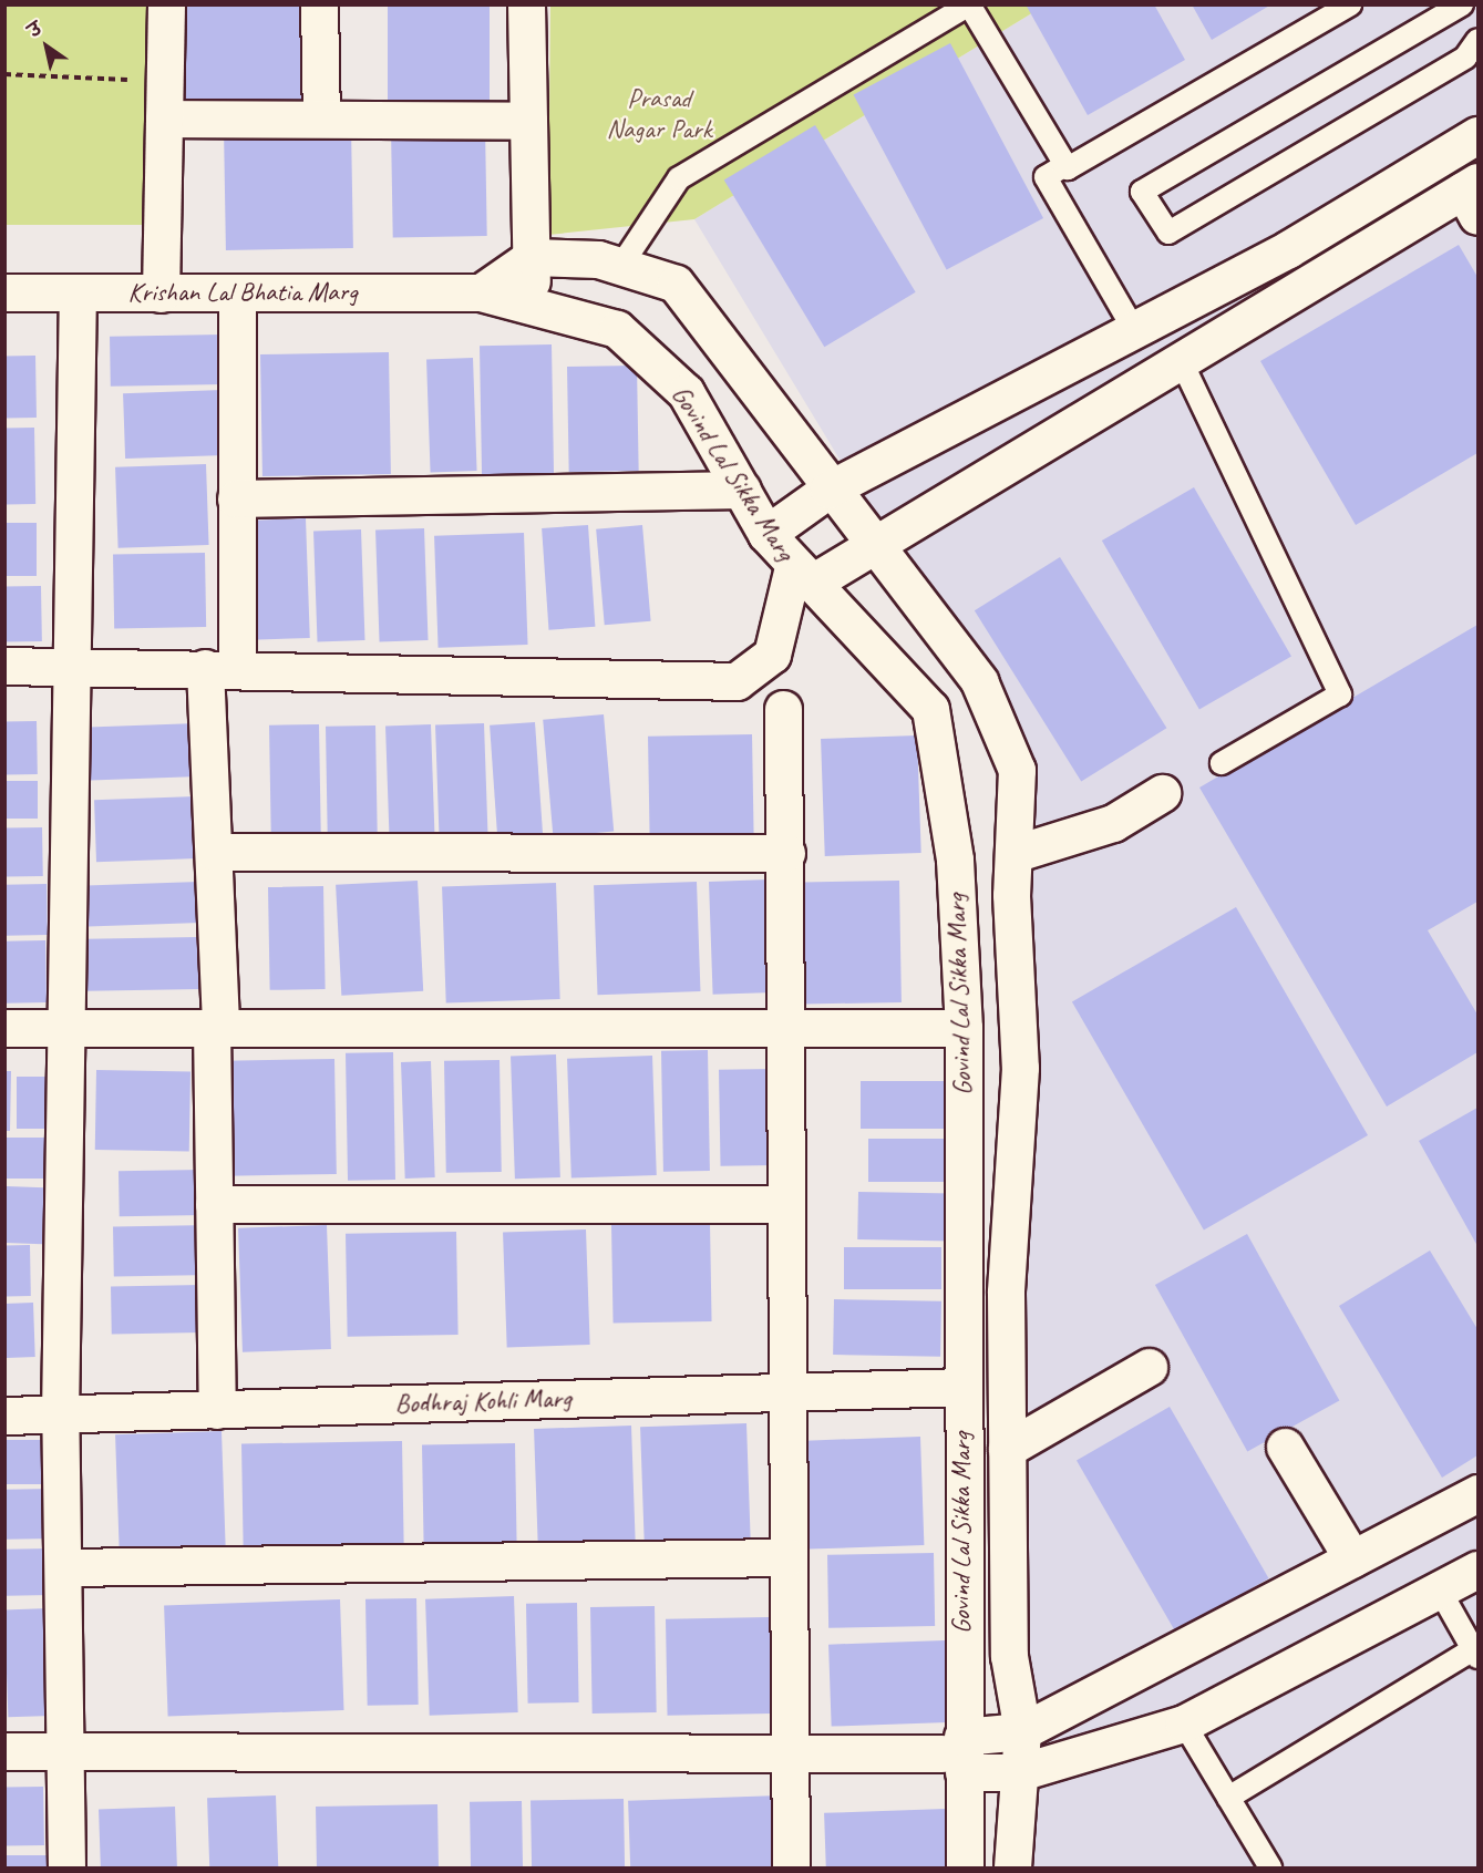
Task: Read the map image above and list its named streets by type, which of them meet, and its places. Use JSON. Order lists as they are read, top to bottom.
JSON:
{
  "streets": {
    "street": ["Krishan Lal Bhatia Marg", "Govind Lal Sikka Marg", "Bodhraj Kohli Marg"]
  },
  "crossings": [
    ["Krishan Lal Bhatia Marg", "Govind Lal Sikka Marg"],
    ["Govind Lal Sikka Marg", "Bodhraj Kohli Marg"]
  ],
  "parks": ["Prasad Nagar Park"],
  "north": "top left"
}
